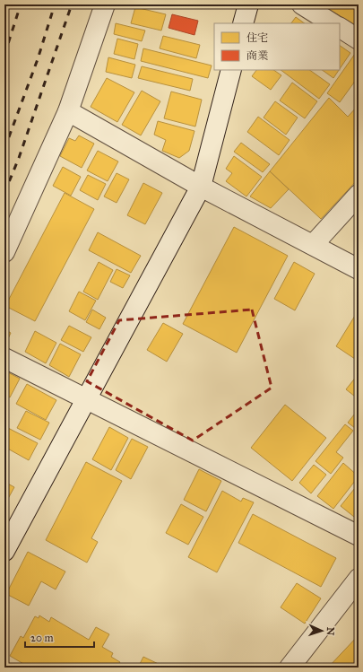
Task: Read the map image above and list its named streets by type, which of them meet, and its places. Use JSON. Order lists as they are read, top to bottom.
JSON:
{
  "legend": ["住宅", "商業"],
  "scale_bar": "20 m",
  "north": "right"
}
